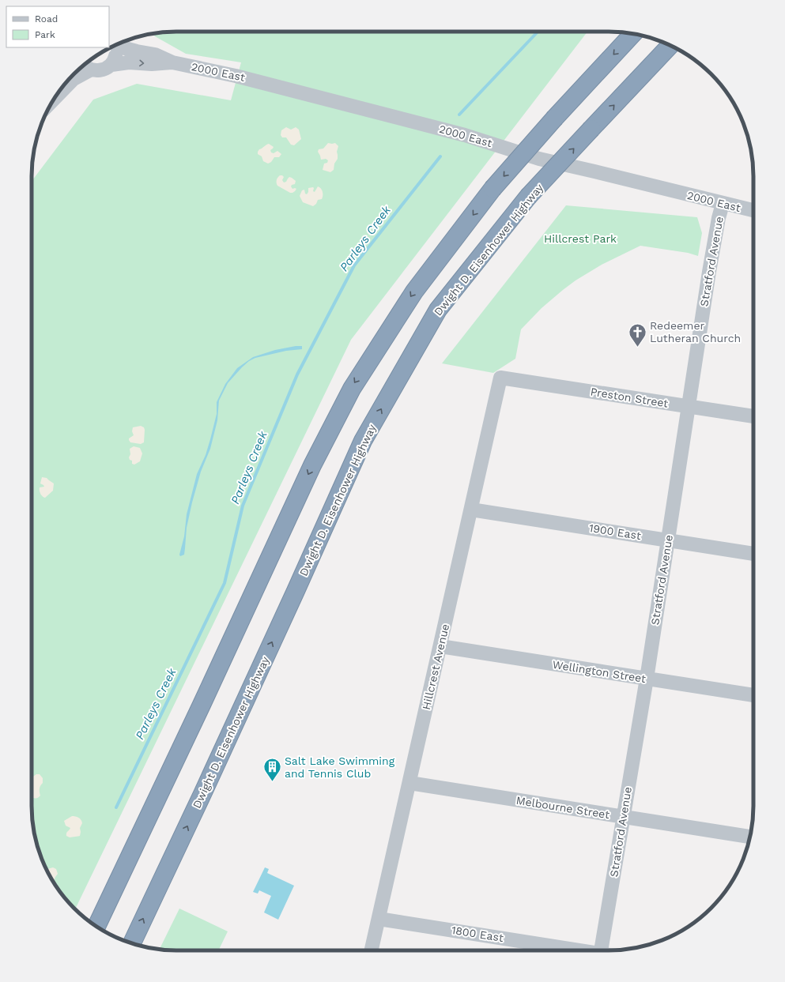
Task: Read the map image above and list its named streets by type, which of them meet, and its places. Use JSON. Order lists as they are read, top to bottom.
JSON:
{
  "streets": {
    "highway": ["Dwight D. Eisenhower Highway"],
    "street": [
      "2000 East",
      "Stratford Avenue",
      "Preston Street",
      "1900 East",
      "Hillcrest Avenue",
      "Wellington Street",
      "Melbourne Street",
      "1800 East"
    ]
  },
  "crossings": [
    ["2000 East", "Stratford Avenue"],
    ["Stratford Avenue", "Preston Street"],
    ["Stratford Avenue", "1900 East"],
    ["Stratford Avenue", "Wellington Street"],
    ["Stratford Avenue", "Melbourne Street"],
    ["Preston Street", "Hillcrest Avenue"],
    ["1900 East", "Hillcrest Avenue"],
    ["Hillcrest Avenue", "Wellington Street"],
    ["Hillcrest Avenue", "Melbourne Street"],
    ["Hillcrest Avenue", "1800 East"]
  ],
  "water": ["Parleys Creek"],
  "parks": ["Hillcrest Park"],
  "places": {
    "church": ["Redeemer Lutheran Church"],
    "building": ["Salt Lake Swimming and Tennis Club"]
  },
  "legend": ["Road", "Park"]
}
